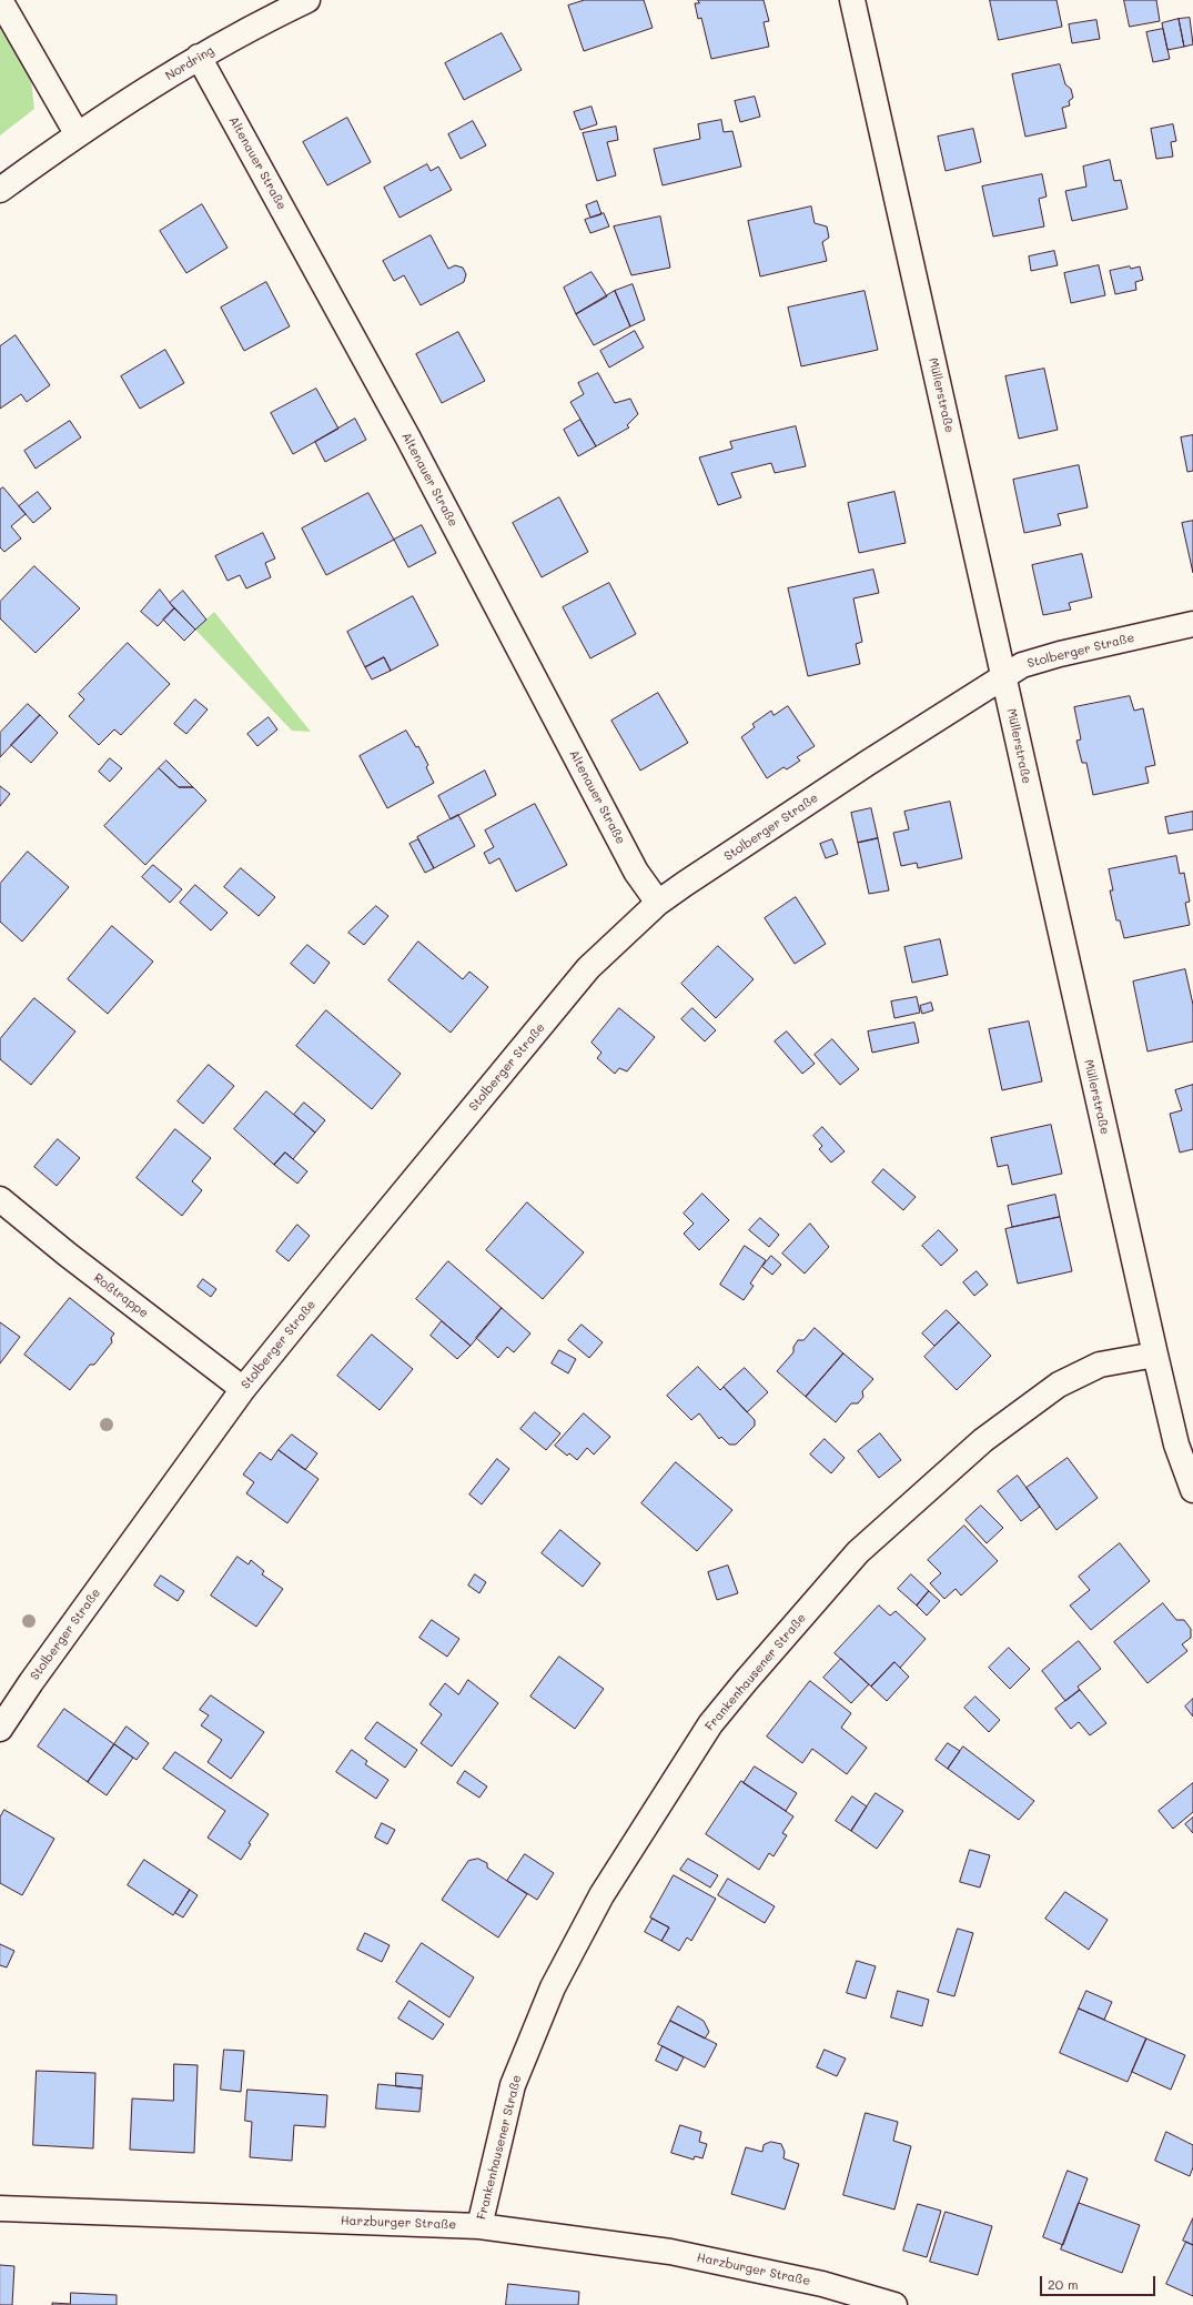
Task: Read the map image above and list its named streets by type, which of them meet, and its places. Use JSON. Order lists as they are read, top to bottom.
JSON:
{
  "streets": {
    "street": [
      "Nordring",
      "Altenauer Straße",
      "Müllerstraße",
      "Stolberger Straße",
      "Roßtrappe",
      "Frankenhausener Straße",
      "Harzburger Straße"
    ]
  },
  "crossings": [
    ["Nordring", "Altenauer Straße"],
    ["Altenauer Straße", "Stolberger Straße"],
    ["Müllerstraße", "Stolberger Straße"],
    ["Müllerstraße", "Frankenhausener Straße"],
    ["Stolberger Straße", "Roßtrappe"],
    ["Frankenhausener Straße", "Harzburger Straße"]
  ],
  "scale_bar": "20 m"
}
